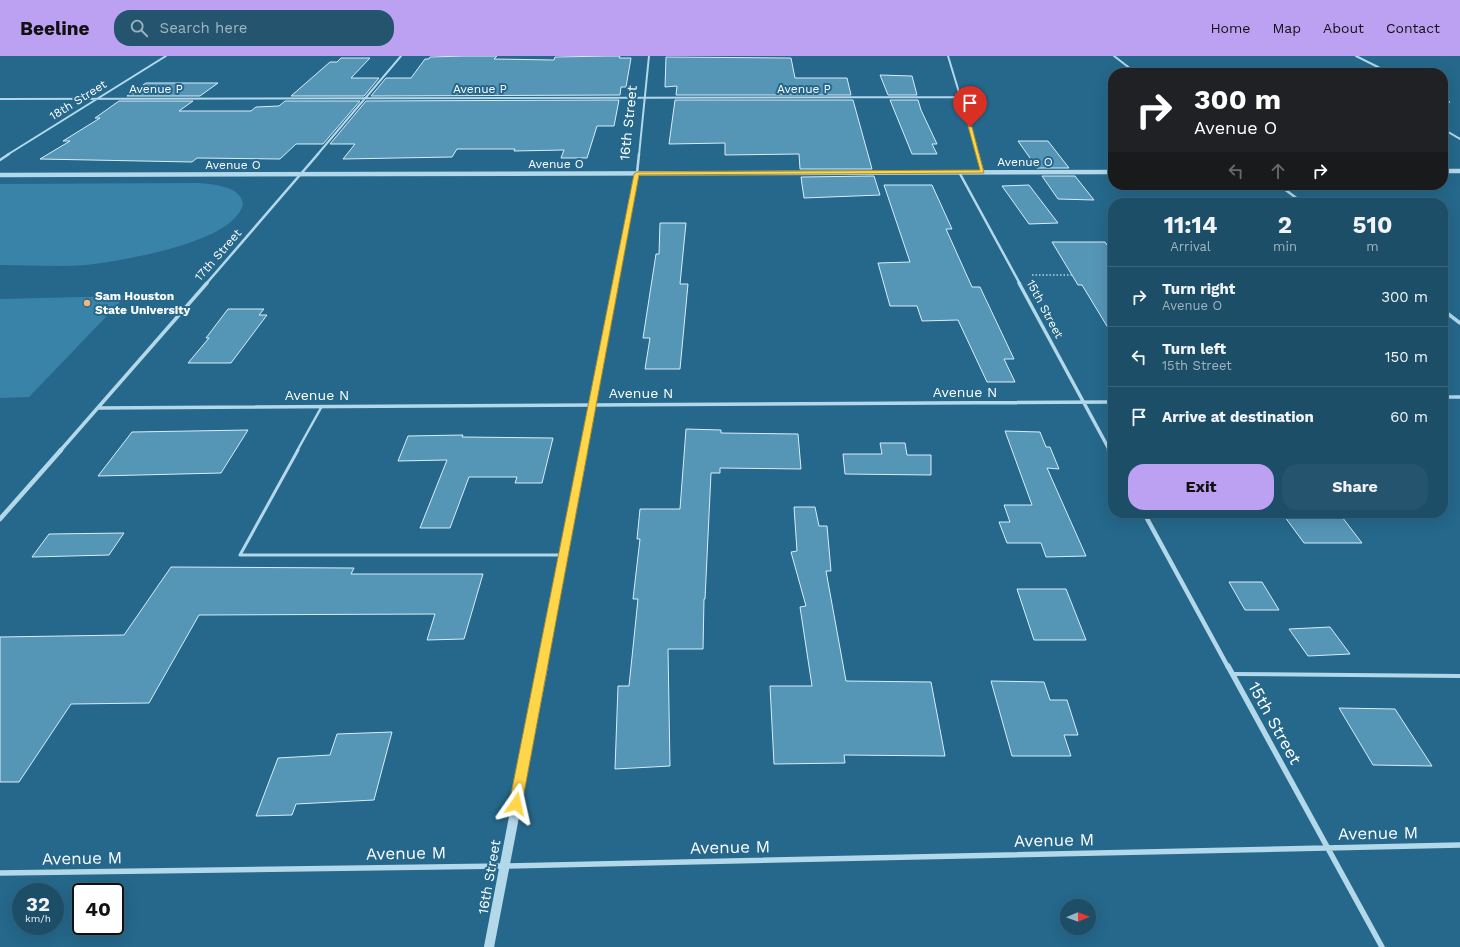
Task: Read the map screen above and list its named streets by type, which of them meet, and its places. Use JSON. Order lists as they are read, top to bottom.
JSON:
{
  "streets": {
    "street": [
      "Avenue P",
      "18th Street",
      "16th Street",
      "Avenue O",
      "17th Street",
      "15th Street",
      "Avenue N",
      "Avenue M"
    ]
  },
  "crossings": [
    ["Avenue P", "18th Street"],
    ["Avenue P", "16th Street"],
    ["Avenue P", "17th Street"],
    ["16th Street", "Avenue O"],
    ["16th Street", "Avenue N"],
    ["16th Street", "Avenue M"],
    ["Avenue O", "17th Street"],
    ["Avenue O", "15th Street"],
    ["17th Street", "Avenue N"],
    ["15th Street", "Avenue N"],
    ["15th Street", "Avenue M"]
  ],
  "places": ["Sam Houston State University"],
  "north": "right",
  "page": {
    "header": "Beeline",
    "search": "Search here",
    "nav": [
      "Home",
      "Map",
      "About",
      "Contact"
    ],
    "turn": ["300 m", "Avenue O"],
    "eta": [
      "11:14",
      "Arrival",
      "2",
      "min",
      "510",
      "m"
    ],
    "list": [
      {
        "name": "Turn right",
        "note": "Avenue O",
        "value": "300 m"
      },
      {
        "name": "Turn left",
        "note": "15th Street",
        "value": "150 m"
      },
      {
        "name": "Arrive at destination",
        "value": "60 m"
      }
    ],
    "buttons": ["Exit", "Share"],
    "speed": "32 km/h",
    "limit": "40"
  }
}
